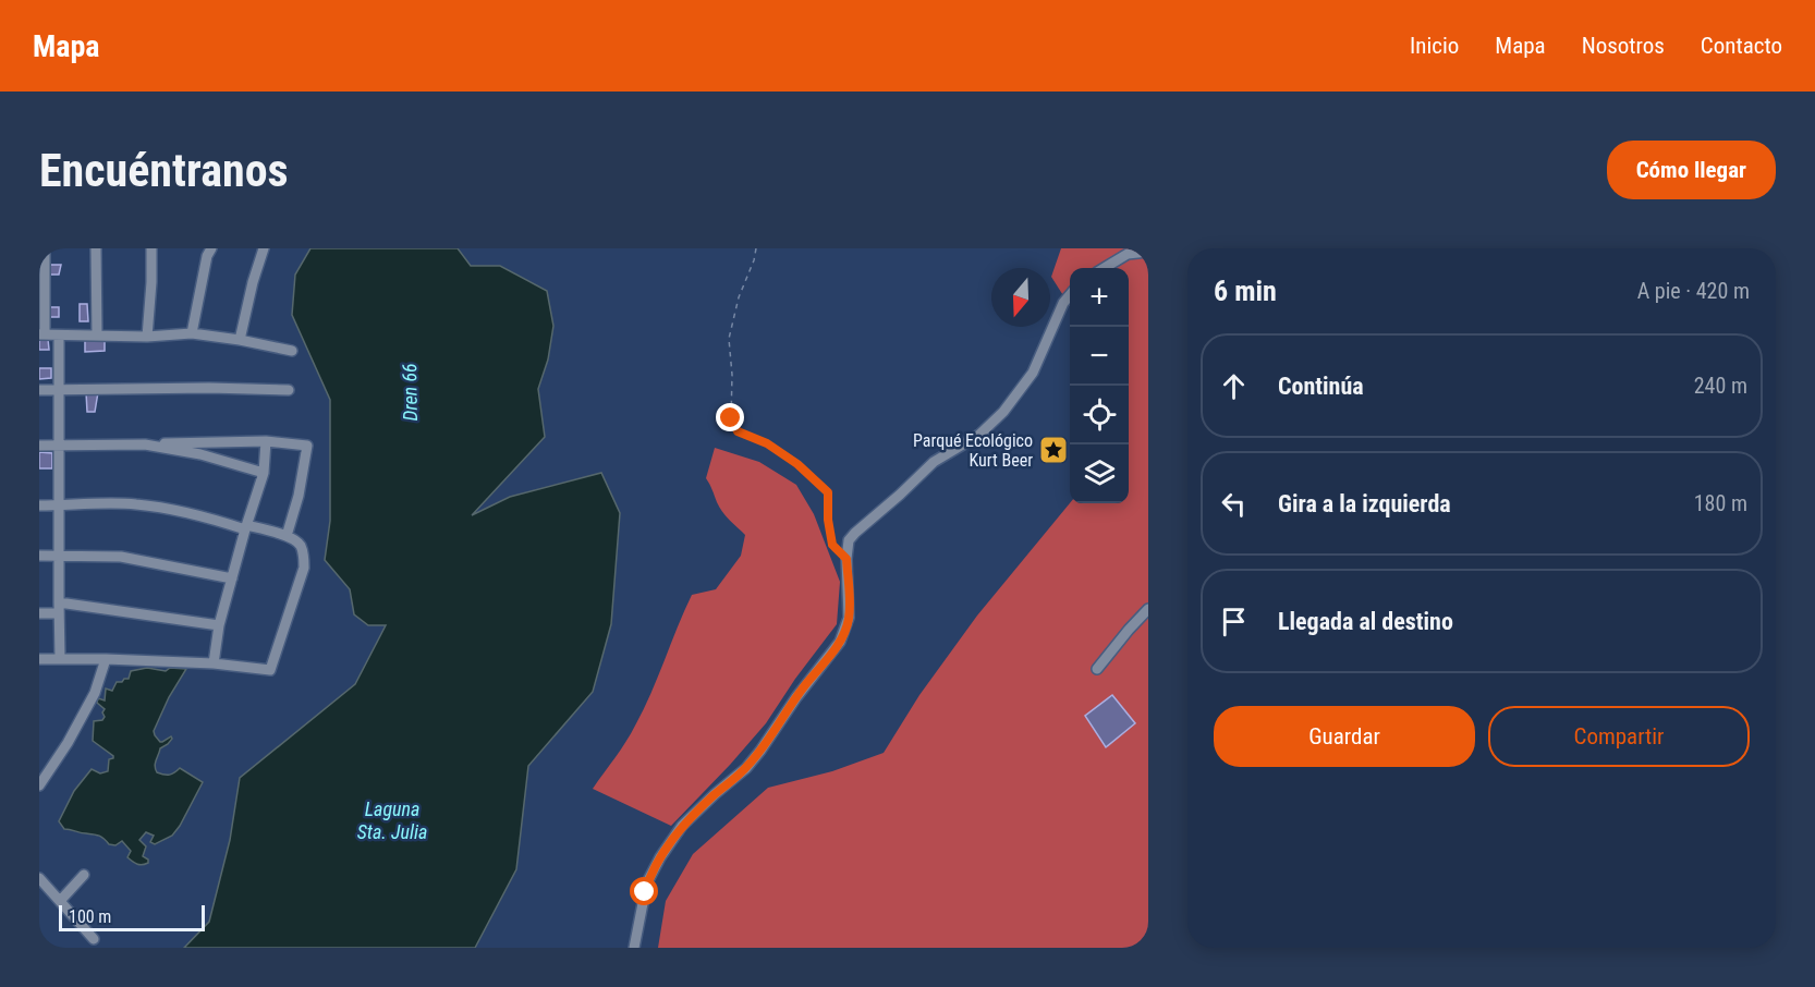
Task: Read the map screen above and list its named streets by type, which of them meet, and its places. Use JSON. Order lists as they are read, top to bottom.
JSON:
{
  "water": ["Dren 66", "Laguna Sta. Julia"],
  "places": {
    "place": ["Parqué Ecológico Kurt Beer"]
  },
  "scale_bar": "100 m",
  "north": "bottom",
  "page": {
    "header": "Mapa",
    "nav": [
      "Inicio",
      "Mapa",
      "Nosotros",
      "Contacto"
    ],
    "buttons": [
      "Cómo llegar",
      ["Guardar", "Compartir"]
    ],
    "title": "Encuéntranos",
    "heading": ["6 min", "A pie · 420 m"],
    "map_buttons": ["+", "−"],
    "list": [
      ["Continúa", "240 m"],
      ["Gira a la izquierda", "180 m"],
      "Llegada al destino"
    ],
    "scale": "100 m"
  }
}
